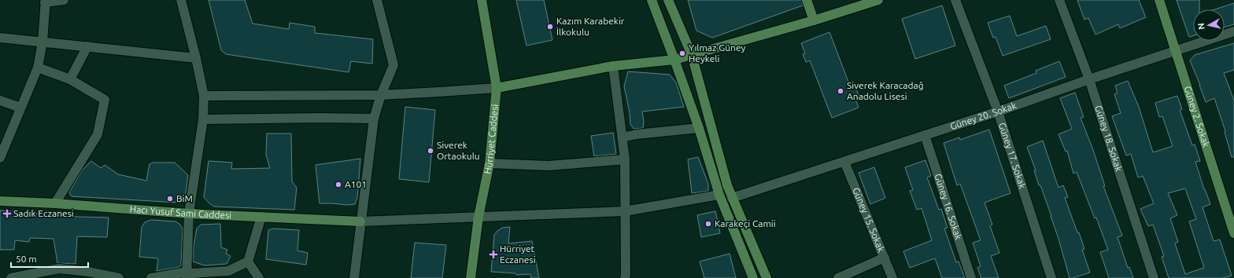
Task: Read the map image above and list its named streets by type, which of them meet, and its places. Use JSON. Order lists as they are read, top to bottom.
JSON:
{
  "streets": {
    "street": [
      "Güney 20. Sokak",
      "Güney 2. Sokak",
      "Güney 18. Sokak",
      "Hürriyet Caddesi",
      "Güney 17. Sokak",
      "Güney 16. Sokak",
      "Hacı Yusuf Sami Caddesi",
      "Güney 15. Sokak"
    ]
  },
  "crossings": [
    ["Güney 20. Sokak", "Güney 2. Sokak"],
    ["Güney 20. Sokak", "Güney 18. Sokak"],
    ["Güney 20. Sokak", "Güney 17. Sokak"],
    ["Güney 20. Sokak", "Güney 16. Sokak"],
    ["Güney 20. Sokak", "Güney 15. Sokak"]
  ],
  "places": {
    "other": [
      "Kazım Karabekir İlkokulu",
      "Yılmaz Güney Heykeli",
      "Siverek Karacadağ Anadolu Lisesi",
      "Siverek Ortaokulu",
      "A101",
      "BiM",
      "Karakeçi Camii"
    ],
    "health": ["Sadık Eczanesi", "Hürriyet Eczanesi"]
  },
  "scale_bar": "50 m",
  "north": "left"
}
